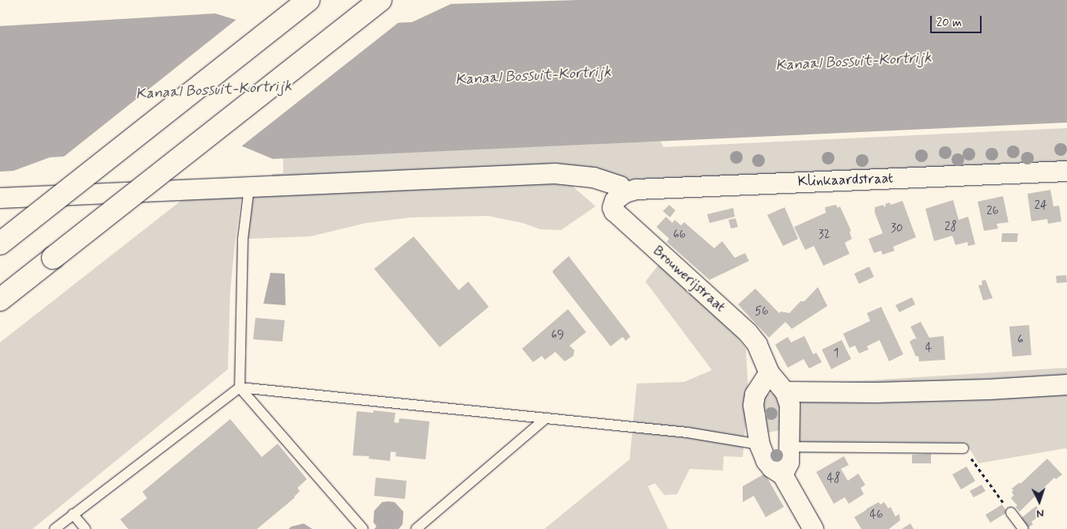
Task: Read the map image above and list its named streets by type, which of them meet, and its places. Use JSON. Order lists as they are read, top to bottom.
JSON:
{
  "streets": {
    "street": ["Klinkaardstraat", "Brouwerijstraat"]
  },
  "crossings": [
    ["Klinkaardstraat", "Brouwerijstraat"]
  ],
  "water": ["Kanaal Bossuit-Kortrijk"],
  "house_numbers": [
    "24",
    "26",
    "28",
    "30",
    "66",
    "32",
    "56",
    "69",
    "6",
    "4",
    "1",
    "48",
    "46"
  ],
  "scale_bar": "20 m",
  "north": "bottom"
}
